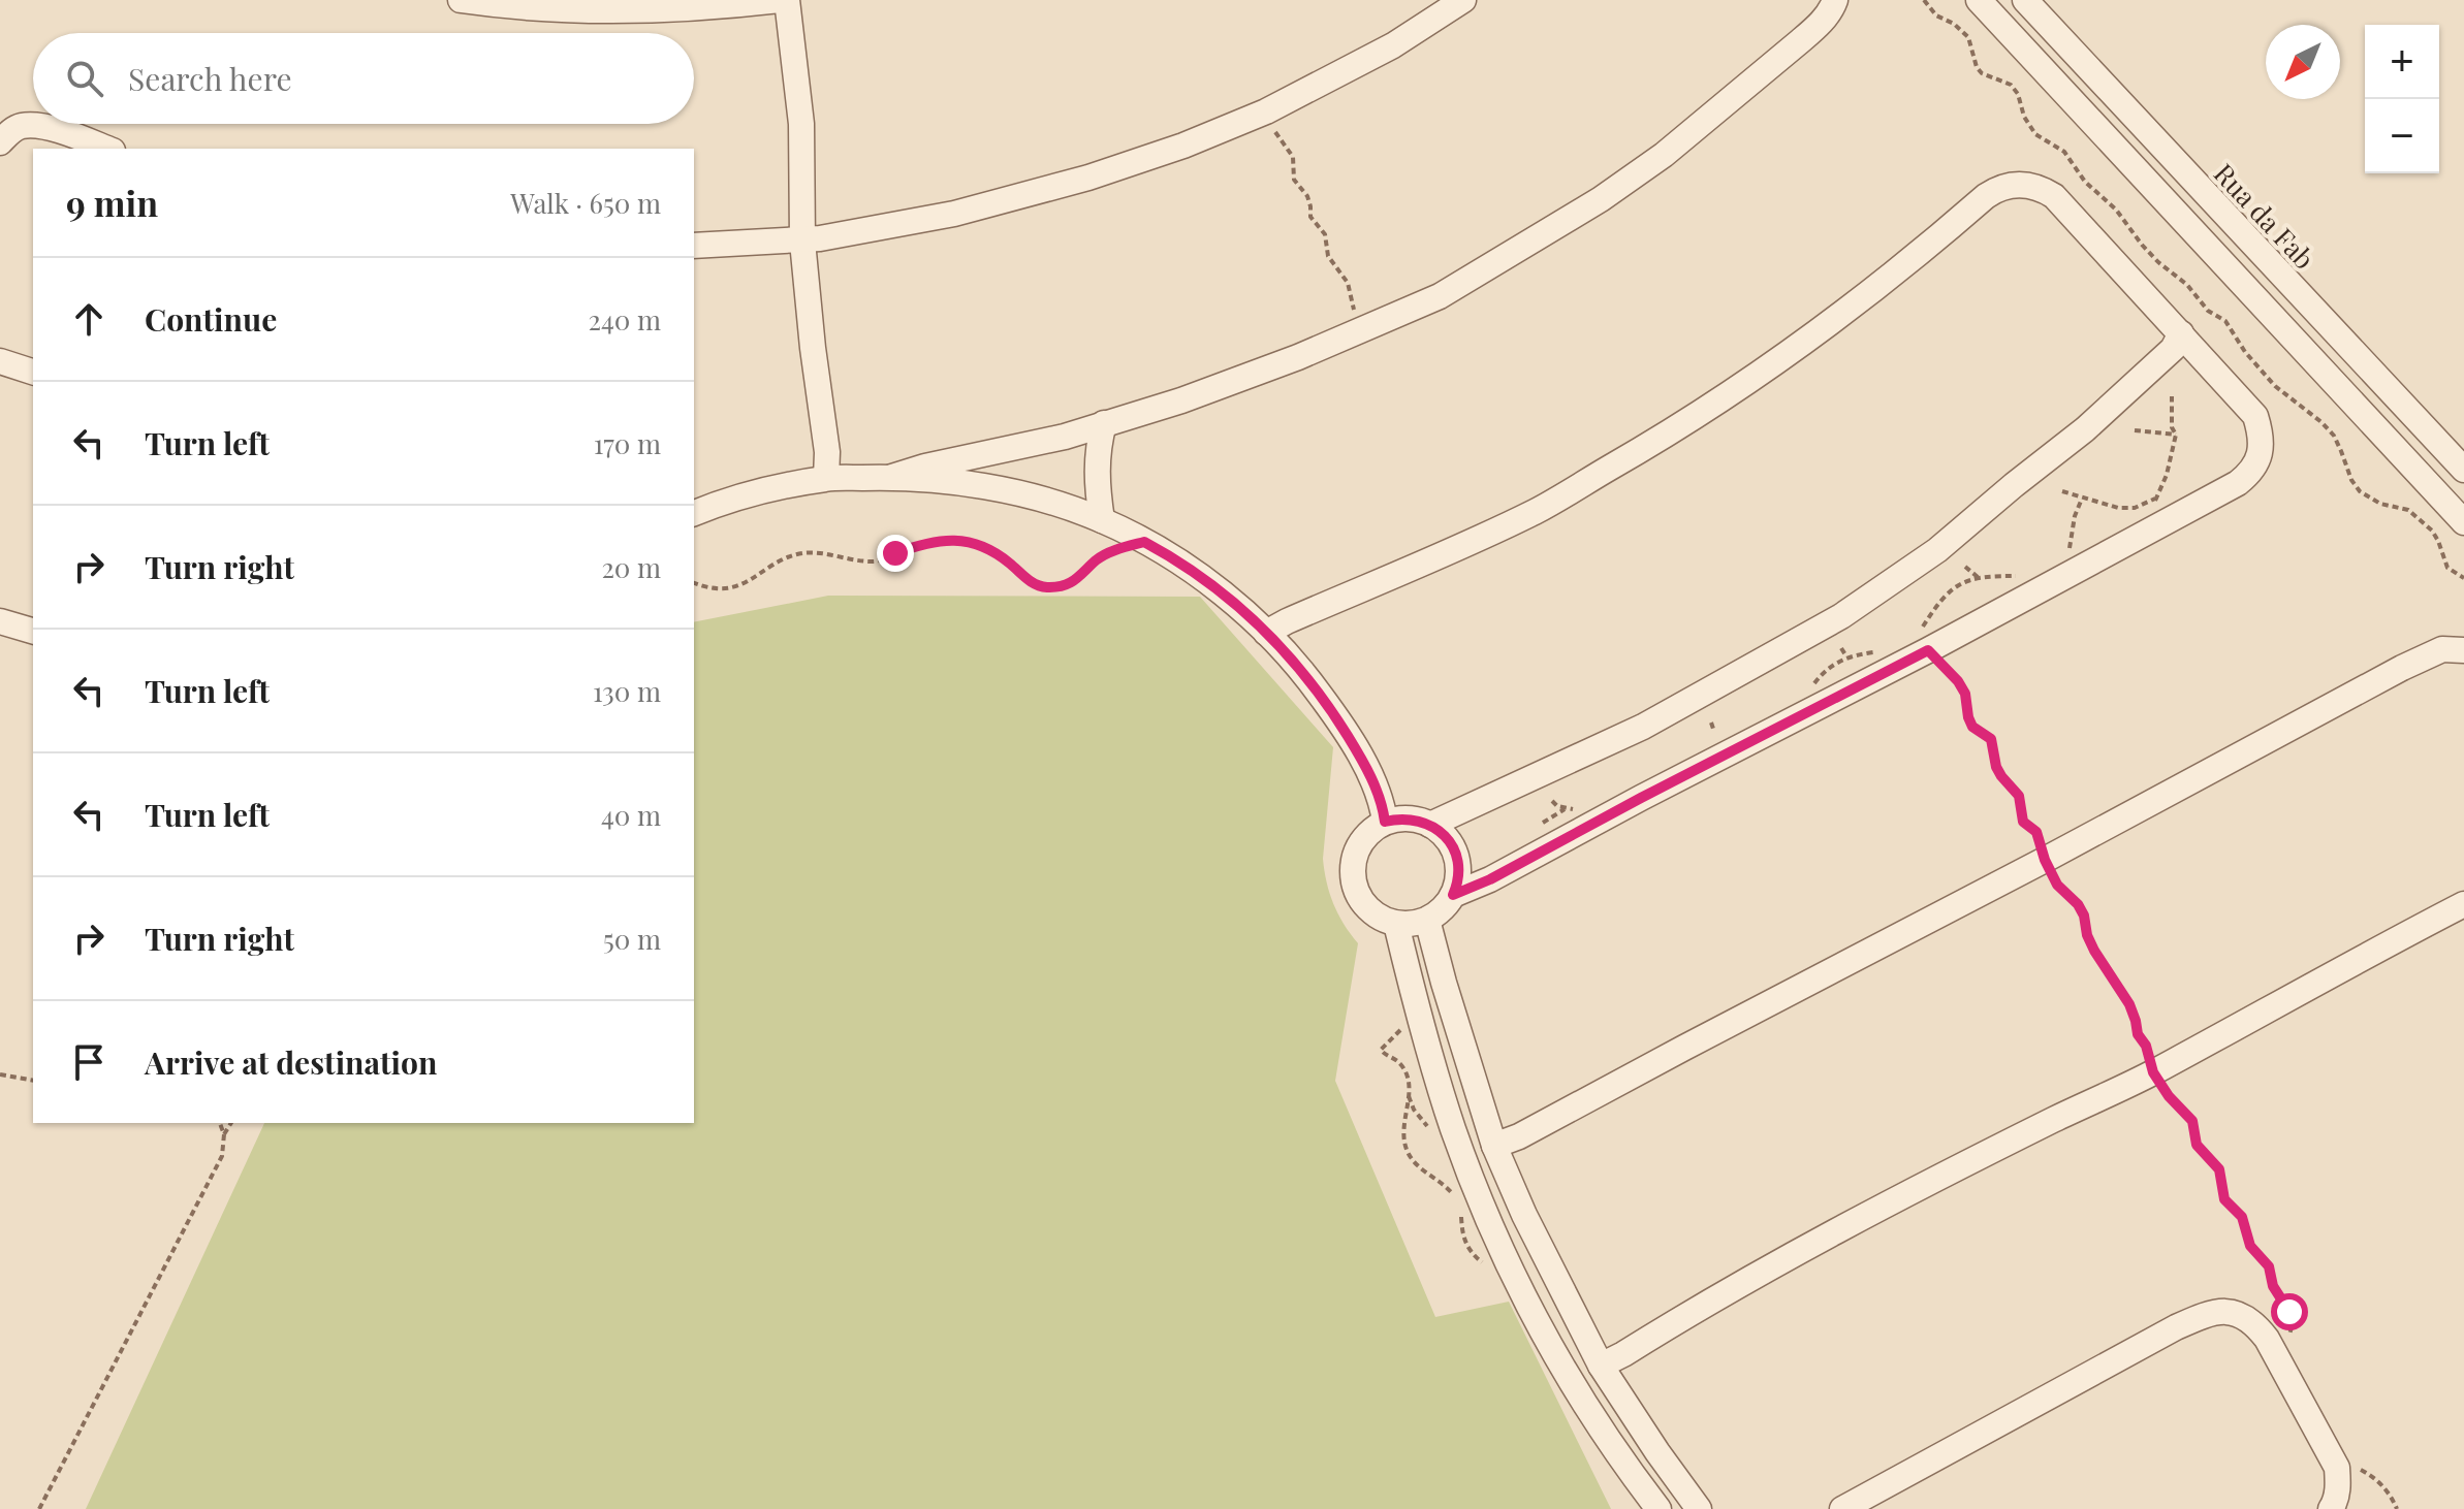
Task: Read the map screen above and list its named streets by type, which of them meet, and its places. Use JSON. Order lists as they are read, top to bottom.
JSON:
{
  "streets": {
    "street": ["Rua da Fab"]
  },
  "north": "bottom left",
  "page": {
    "map_buttons": ["+", "−"],
    "search": "Search here",
    "heading": ["9 min", "Walk · 650 m"],
    "list": [
      ["Continue", "240 m"],
      ["Turn left", "170 m"],
      ["Turn right", "20 m"],
      ["Turn left", "130 m"],
      ["Turn left", "40 m"],
      ["Turn right", "50 m"],
      "Arrive at destination"
    ]
  }
}
